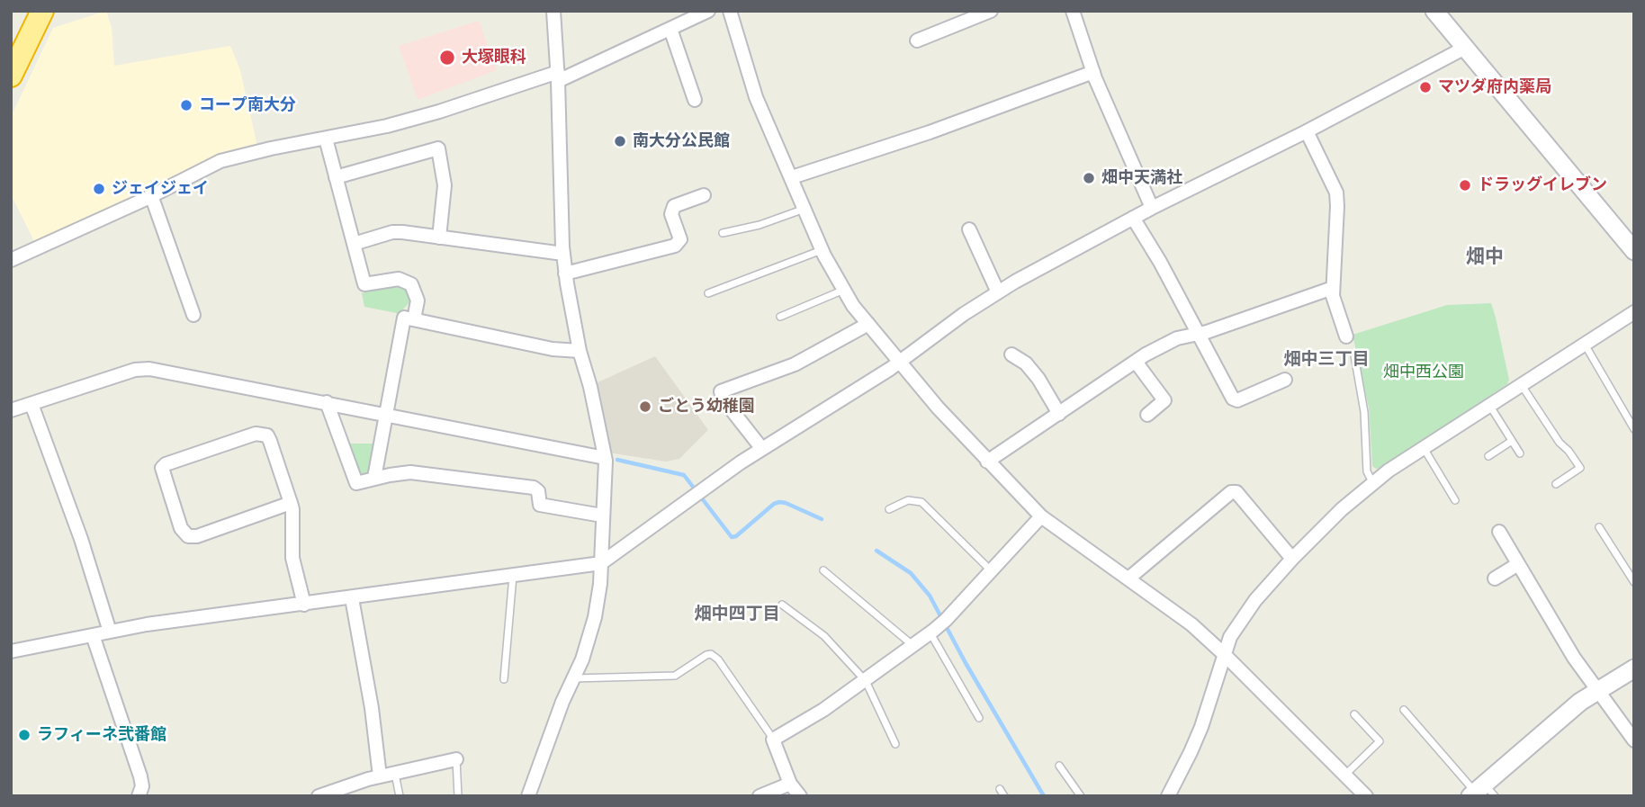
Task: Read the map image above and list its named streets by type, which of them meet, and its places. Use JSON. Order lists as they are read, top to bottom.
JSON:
{
  "districts": ["畑中", "畑中三丁目", "畑中四丁目"],
  "parks": ["畑中西公園"],
  "places": [
    "大塚眼科",
    "マツダ府内薬局",
    "コープ南大分",
    "南大分公民館",
    "畑中天満社",
    "ドラッグイレブン",
    "ジェイジェイ",
    "ごとう幼稚園",
    "ラフィーネ弐番館"
  ]
}
